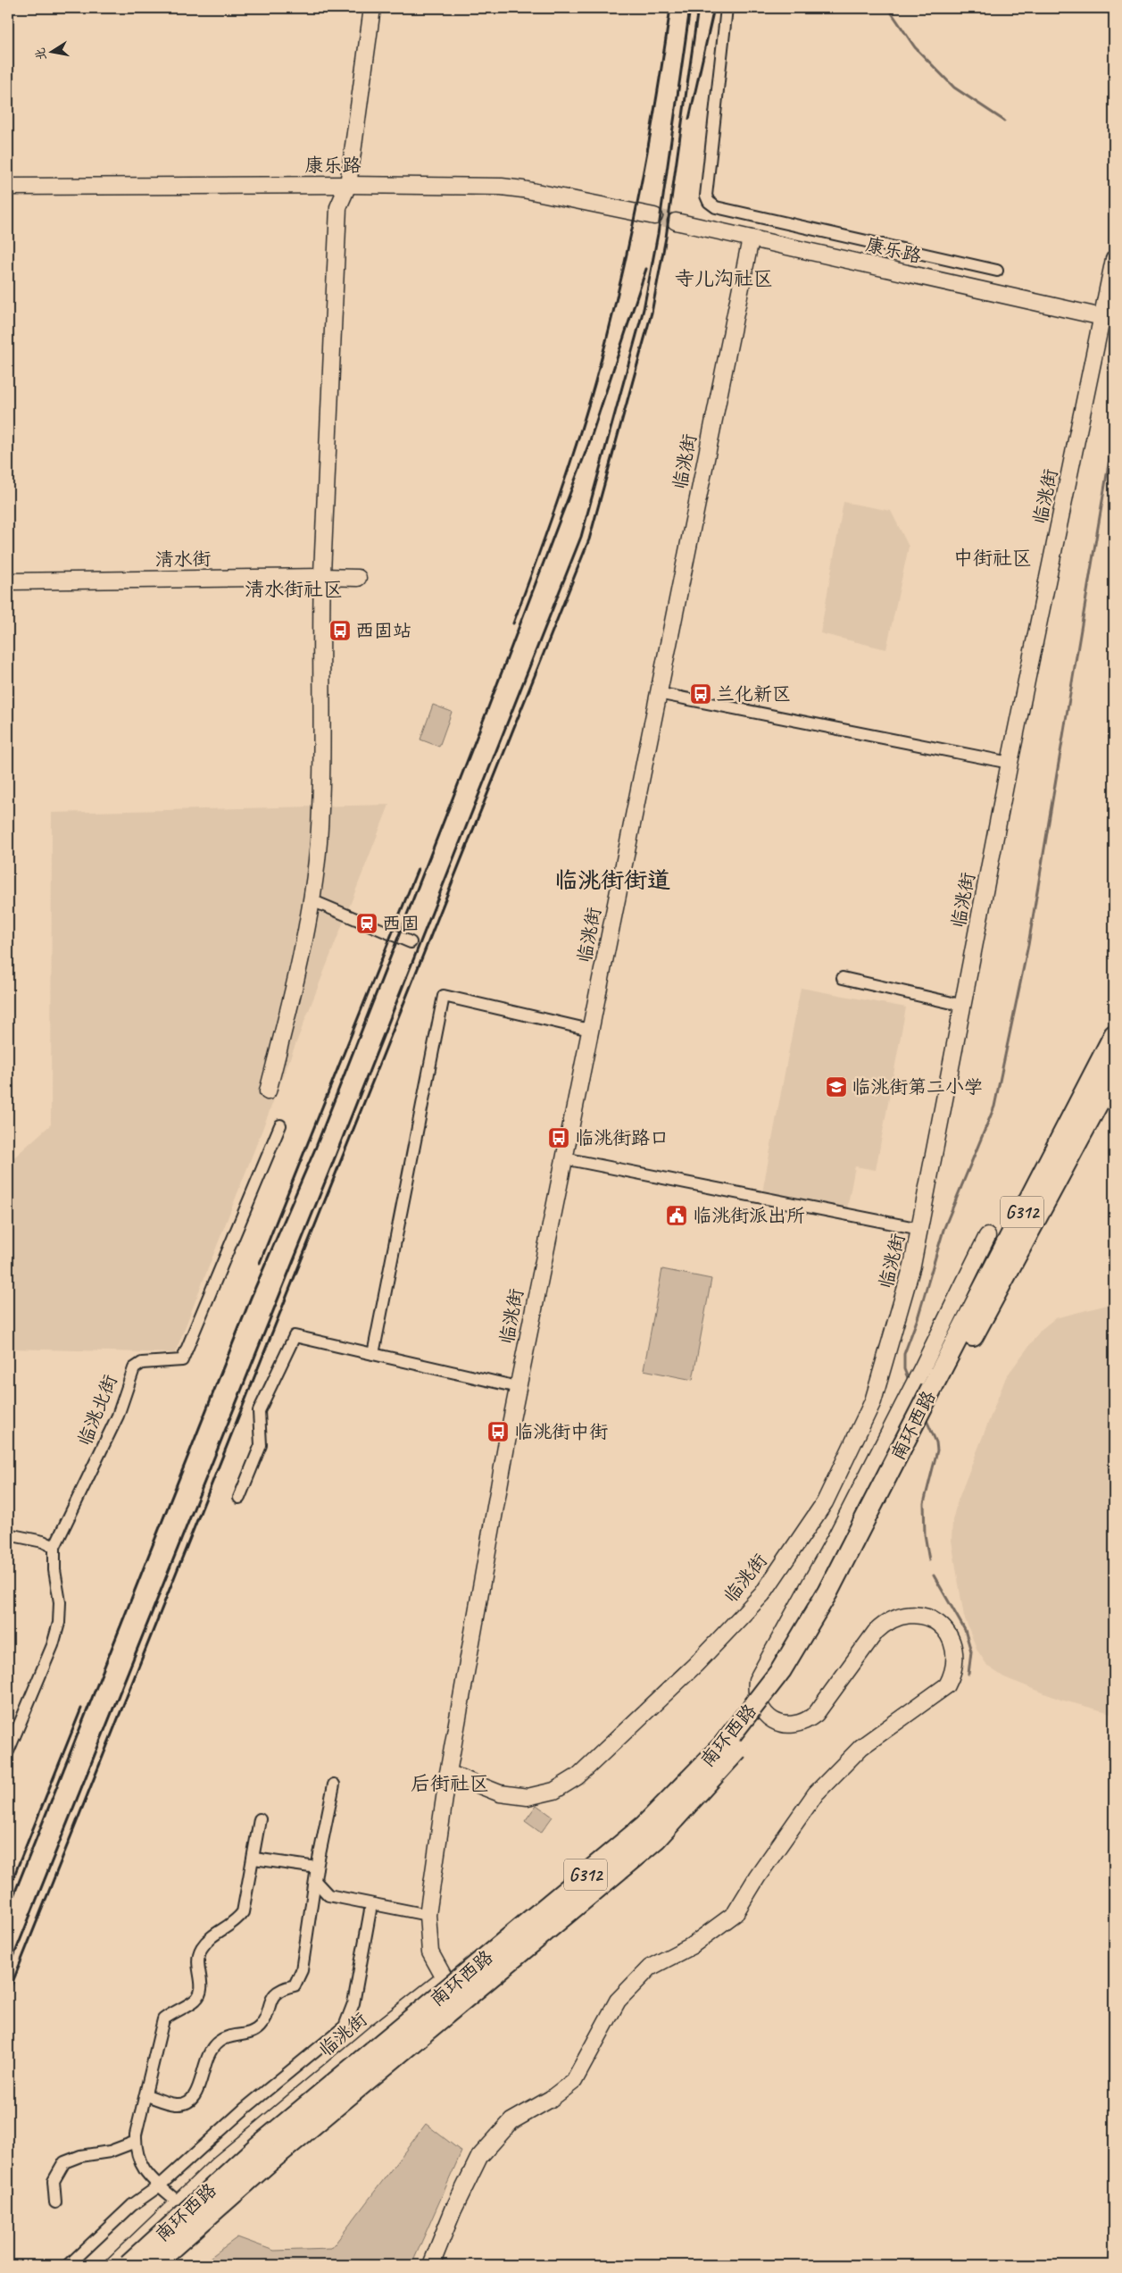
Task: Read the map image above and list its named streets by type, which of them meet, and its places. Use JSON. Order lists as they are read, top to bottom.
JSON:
{
  "streets": {
    "highway": ["G312", "南环西路"],
    "street": [
      "康乐路",
      "临洮街",
      "清水街",
      "临洮北街"
    ]
  },
  "crossings": [
    ["康乐路", "临洮街"]
  ],
  "districts": [
    "寺儿沟社区",
    "中街社区",
    "清水街社区",
    "临洮街街道",
    "后街社区"
  ],
  "places": {
    "bus stop": [
      "西固站",
      "兰化新区",
      "临洮街路口",
      "临洮街中街"
    ],
    "station": ["西固"],
    "school or university": ["临洮街第二小学"],
    "public building": ["临洮街派出所"]
  },
  "north": "left"
}
